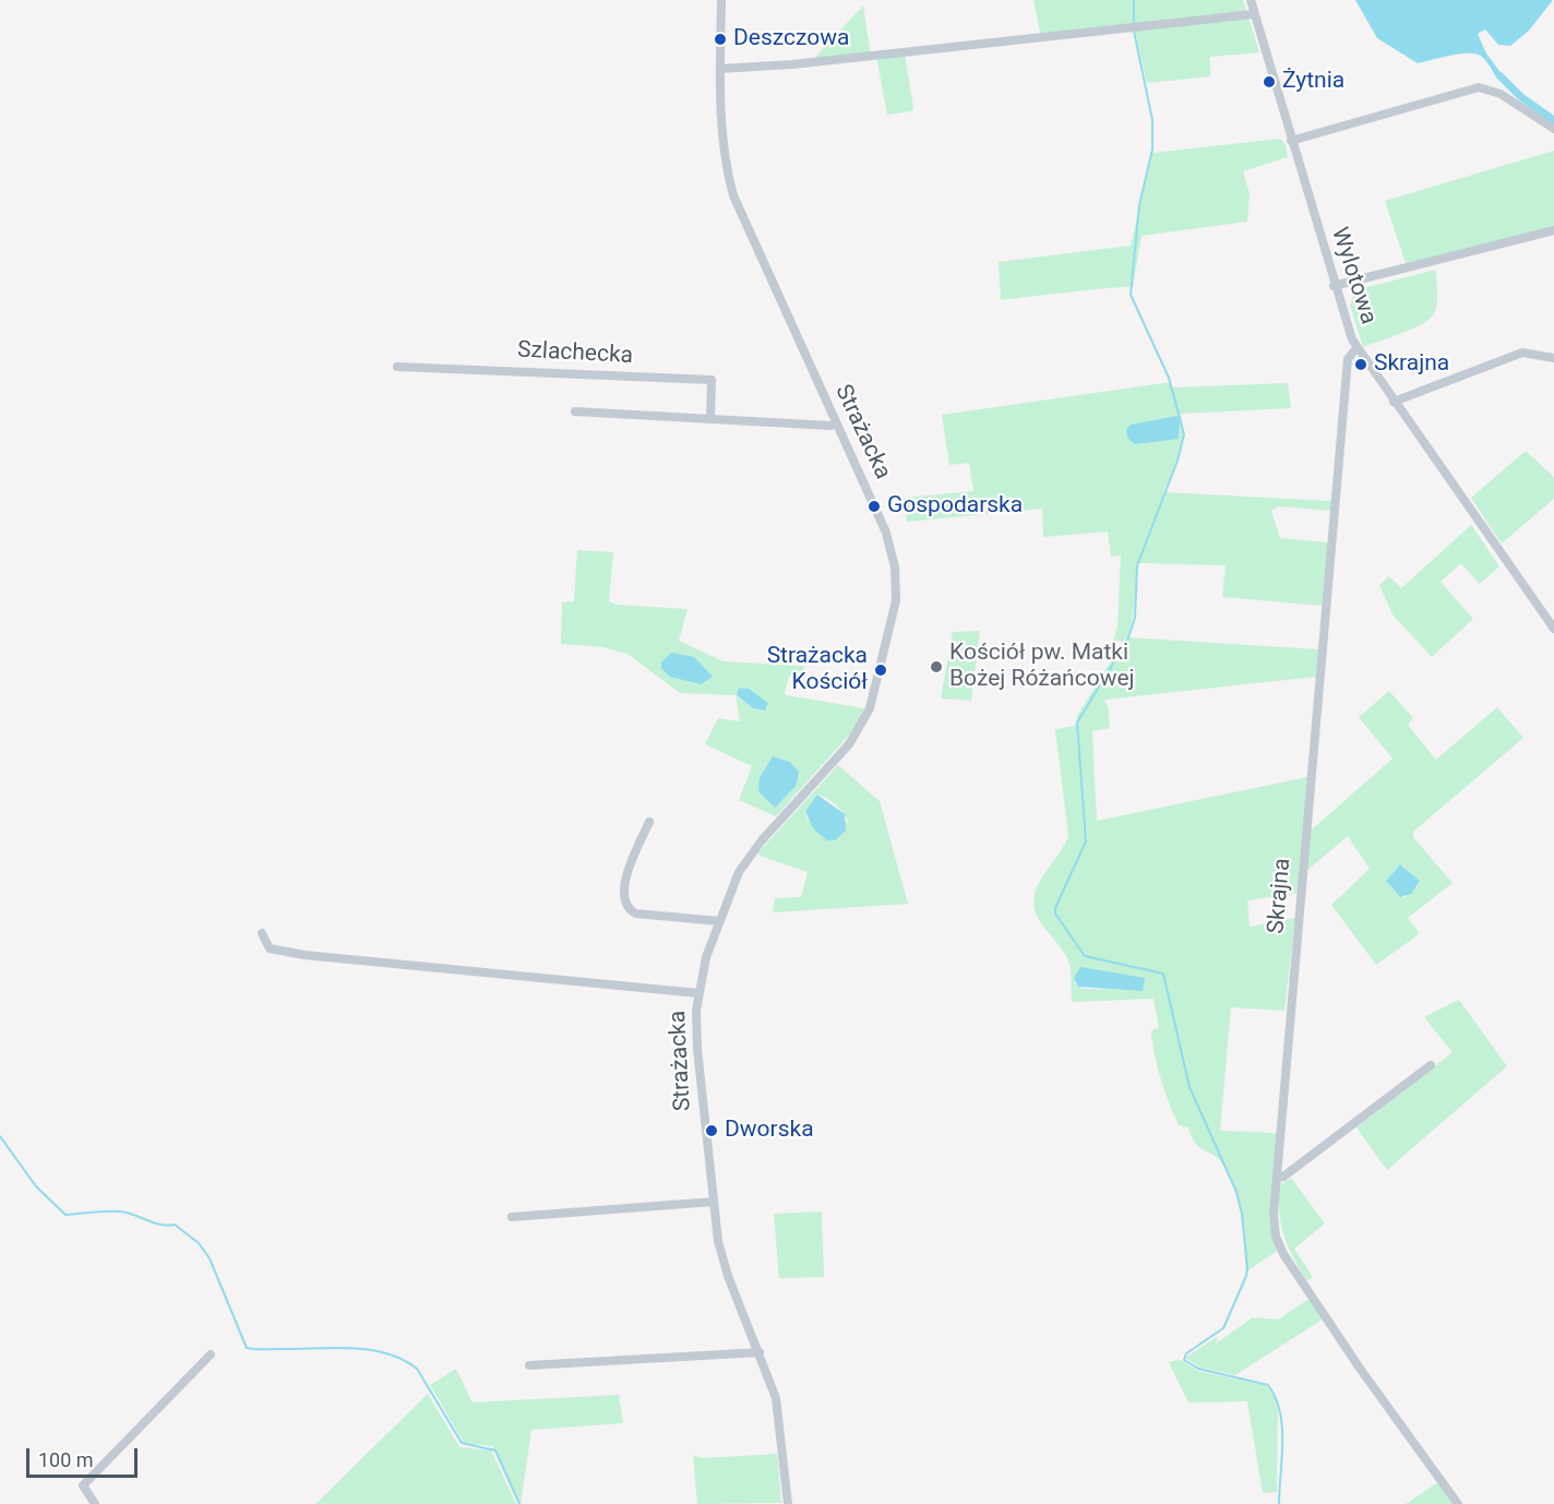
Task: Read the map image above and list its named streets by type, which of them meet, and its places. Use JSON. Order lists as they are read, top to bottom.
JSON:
{
  "streets": {
    "street": [
      "Wylotowa",
      "Szlachecka",
      "Strażacka",
      "Skrajna"
    ]
  },
  "crossings": [
    ["Wylotowa", "Skrajna"]
  ],
  "places": [
    "Deszczowa",
    "Żytnia",
    "Skrajna",
    "Gospodarska",
    "Kościół pw. Matki Bożej Różańcowej",
    "Strażacka Kościół",
    "Dworska"
  ],
  "scale_bar": "100 m"
}
